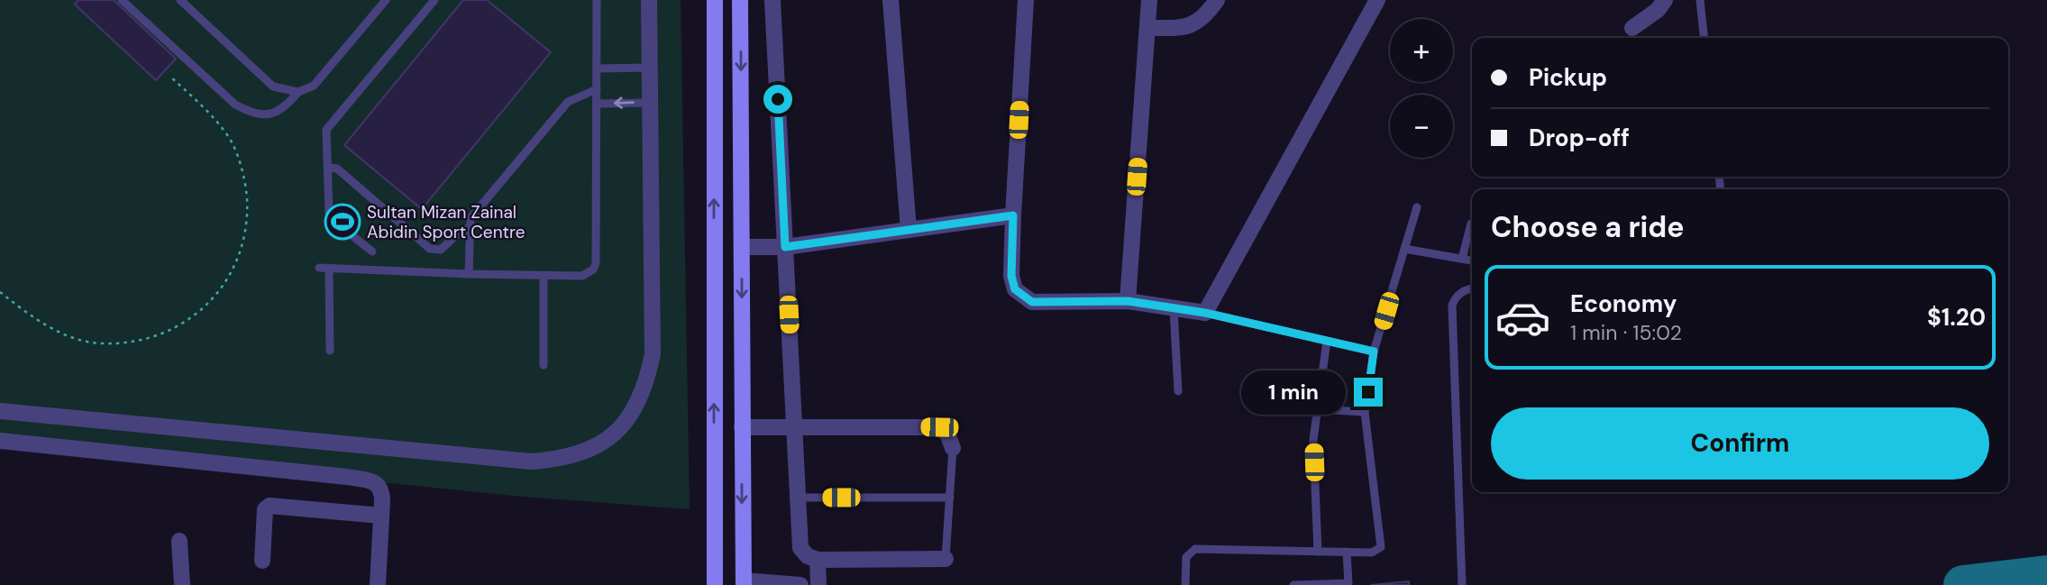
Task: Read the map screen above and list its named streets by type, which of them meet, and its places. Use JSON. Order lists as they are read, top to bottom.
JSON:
{
  "places": {
    "sports": ["Sultan Mizan Zainal Abidin Sport Centre"]
  },
  "page": {
    "map_buttons": ["+", "−"],
    "banner": ["Pickup", "Drop-off"],
    "heading": "Choose a ride",
    "list": [
      {
        "name": "Economy",
        "note": "1 min · 15:02",
        "value": "$1.20"
      }
    ],
    "bubble": "1 min",
    "buttons": "Confirm"
  }
}
